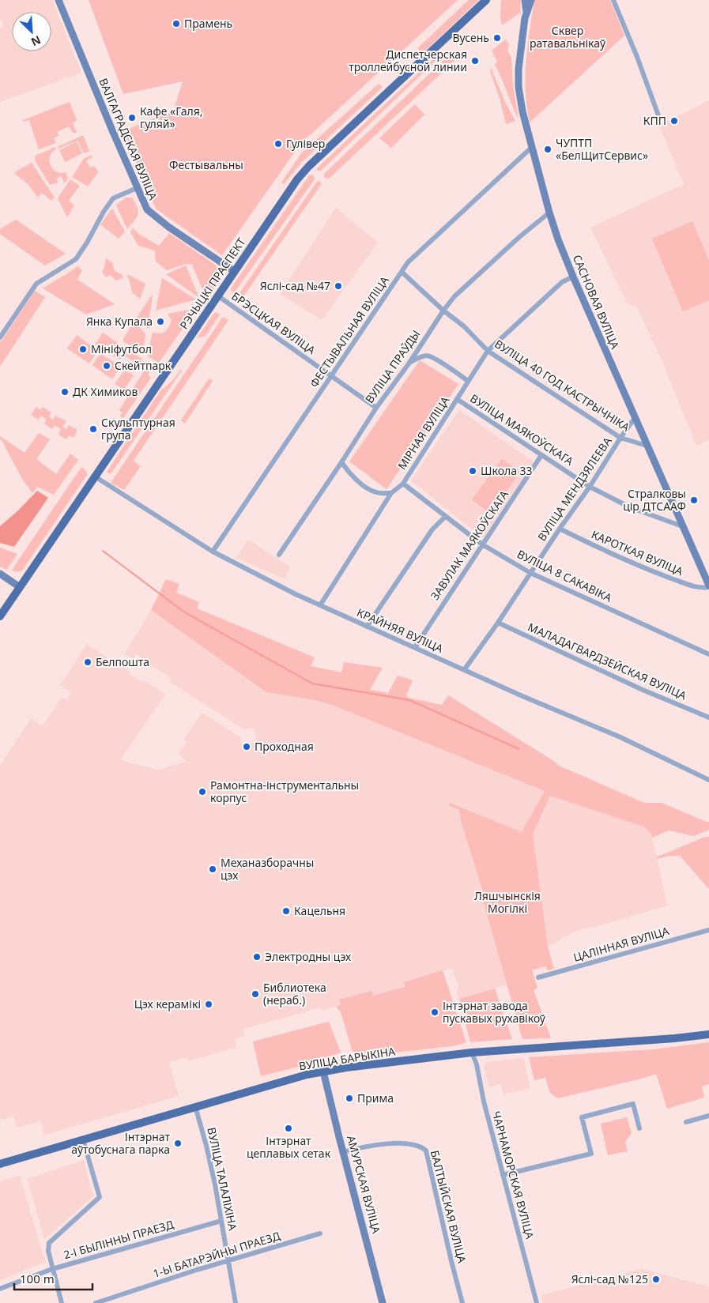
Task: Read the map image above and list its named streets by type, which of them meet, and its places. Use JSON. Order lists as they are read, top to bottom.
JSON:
{
  "streets": {
    "main road": [
      "ВАЛГАГРАДСКАЯ ВУЛІЦА",
      "РЭЧЫЦКІ ПРАСПЕКТ",
      "САСНОВАЯ ВУЛІЦА",
      "ВУЛІЦА БАРЫКІНА",
      "АМУРСКАЯ ВУЛІЦА"
    ],
    "street": [
      "БРЭСЦКАЯ ВУЛІЦА",
      "ФЕСТЫВАЛЬНАЯ ВУЛІЦА",
      "ВУЛІЦА ПРАЎДЫ",
      "ВУЛІЦА 40 ГОД КАСТРЫЧНІКА",
      "ВУЛІЦА МАЯКОЎСКАГА",
      "МІРНАЯ ВУЛІЦА",
      "ВУЛІЦА МЕНДЗЯЛЕЕВА",
      "ЗАВУЛАК МАЯКОЎСКАГА",
      "КАРОТКАЯ ВУЛІЦА",
      "ВУЛІЦА 8 САКАВІКА",
      "КРАЙНЯЯ ВУЛІЦА",
      "МАЛАДАГВАРДЗЕЙСКАЯ ВУЛІЦА",
      "ЦАЛІННАЯ ВУЛІЦА",
      "ЧАРНАМОРСКАЯ ВУЛІЦА",
      "ВУЛІЦА ТАЛАЛІХІНА",
      "БАЛТЫЙСКАЯ ВУЛІЦА",
      "2-І БЫЛІННЫ ПРАЕЗД",
      "1-Ы БАТАРЭЙНЫ ПРАЕЗД"
    ]
  },
  "crossings": [
    ["ВАЛГАГРАДСКАЯ ВУЛІЦА", "РЭЧЫЦКІ ПРАСПЕКТ"],
    ["РЭЧЫЦКІ ПРАСПЕКТ", "БРЭСЦКАЯ ВУЛІЦА"],
    ["РЭЧЫЦКІ ПРАСПЕКТ", "КРАЙНЯЯ ВУЛІЦА"],
    ["САСНОВАЯ ВУЛІЦА", "ФЕСТЫВАЛЬНАЯ ВУЛІЦА"],
    ["САСНОВАЯ ВУЛІЦА", "ВУЛІЦА ПРАЎДЫ"],
    ["САСНОВАЯ ВУЛІЦА", "ВУЛІЦА 40 ГОД КАСТРЫЧНІКА"],
    ["САСНОВАЯ ВУЛІЦА", "ВУЛІЦА МАЯКОЎСКАГА"],
    ["САСНОВАЯ ВУЛІЦА", "МІРНАЯ ВУЛІЦА"],
    ["САСНОВАЯ ВУЛІЦА", "ВУЛІЦА МЕНДЗЯЛЕЕВА"],
    ["САСНОВАЯ ВУЛІЦА", "КАРОТКАЯ ВУЛІЦА"],
    ["БРЭСЦКАЯ ВУЛІЦА", "ФЕСТЫВАЛЬНАЯ ВУЛІЦА"],
    ["БРЭСЦКАЯ ВУЛІЦА", "ВУЛІЦА ПРАЎДЫ"],
    ["ФЕСТЫВАЛЬНАЯ ВУЛІЦА", "ВУЛІЦА 40 ГОД КАСТРЫЧНІКА"],
    ["ФЕСТЫВАЛЬНАЯ ВУЛІЦА", "КРАЙНЯЯ ВУЛІЦА"],
    ["ВУЛІЦА ПРАЎДЫ", "ВУЛІЦА 40 ГОД КАСТРЫЧНІКА"],
    ["ВУЛІЦА 40 ГОД КАСТРЫЧНІКА", "МІРНАЯ ВУЛІЦА"],
    ["ВУЛІЦА 40 ГОД КАСТРЫЧНІКА", "ВУЛІЦА МЕНДЗЯЛЕЕВА"],
    ["ВУЛІЦА МАЯКОЎСКАГА", "МІРНАЯ ВУЛІЦА"],
    ["ВУЛІЦА МАЯКОЎСКАГА", "ВУЛІЦА МЕНДЗЯЛЕЕВА"],
    ["ВУЛІЦА МАЯКОЎСКАГА", "ЗАВУЛАК МАЯКОЎСКАГА"],
    ["МІРНАЯ ВУЛІЦА", "ВУЛІЦА 8 САКАВІКА"],
    ["МІРНАЯ ВУЛІЦА", "КРАЙНЯЯ ВУЛІЦА"],
    ["ВУЛІЦА МЕНДЗЯЛЕЕВА", "КАРОТКАЯ ВУЛІЦА"],
    ["ВУЛІЦА МЕНДЗЯЛЕЕВА", "ВУЛІЦА 8 САКАВІКА"],
    ["ВУЛІЦА МЕНДЗЯЛЕЕВА", "КРАЙНЯЯ ВУЛІЦА"],
    ["ВУЛІЦА МЕНДЗЯЛЕЕВА", "МАЛАДАГВАРДЗЕЙСКАЯ ВУЛІЦА"],
    ["ЗАВУЛАК МАЯКОЎСКАГА", "ВУЛІЦА 8 САКАВІКА"],
    ["ЗАВУЛАК МАЯКОЎСКАГА", "КРАЙНЯЯ ВУЛІЦА"],
    ["ВУЛІЦА БАРЫКІНА", "ЧАРНАМОРСКАЯ ВУЛІЦА"],
    ["ВУЛІЦА БАРЫКІНА", "ВУЛІЦА ТАЛАЛІХІНА"],
    ["ВУЛІЦА БАРЫКІНА", "АМУРСКАЯ ВУЛІЦА"],
    ["ВУЛІЦА ТАЛАЛІХІНА", "2-І БЫЛІННЫ ПРАЕЗД"],
    ["ВУЛІЦА ТАЛАЛІХІНА", "1-Ы БАТАРЭЙНЫ ПРАЕЗД"],
    ["АМУРСКАЯ ВУЛІЦА", "БАЛТЫЙСКАЯ ВУЛІЦА"]
  ],
  "parks": ["Сквер ратавальнікаў", "Фестывальны", "Ляшчынскія Могілкі"],
  "places": [
    "Прамень",
    "Вусень",
    "Диспетчерская троллейбусной линии",
    "Кафе «Галя, гуляй»",
    "КПП",
    "Гулівер",
    "ЧУПТП «БелЩитСервис»",
    "Яслі-сад №47",
    "Янка Купала",
    "Мініфутбол",
    "Скейтпарк",
    "ДК Химиков",
    "Скульптурная група",
    "Школа 33",
    "Стралковы цір ДТСААФ",
    "Белпошта",
    "Проходная",
    "Рамонтна-інструментальны корпус",
    "Механазборачны цэх",
    "Кацельня",
    "Электродны цэх",
    "Библиотека (нераб.)",
    "Цэх керамікі",
    "Інтэрнат завода пускавых рухавікоў",
    "Прима",
    "Інтэрнат цеплавых сетак",
    "Інтэрнат аўтобуснага парка",
    "Яслі-сад №125"
  ],
  "scale_bar": "100 m",
  "north": "bottom right"
}
